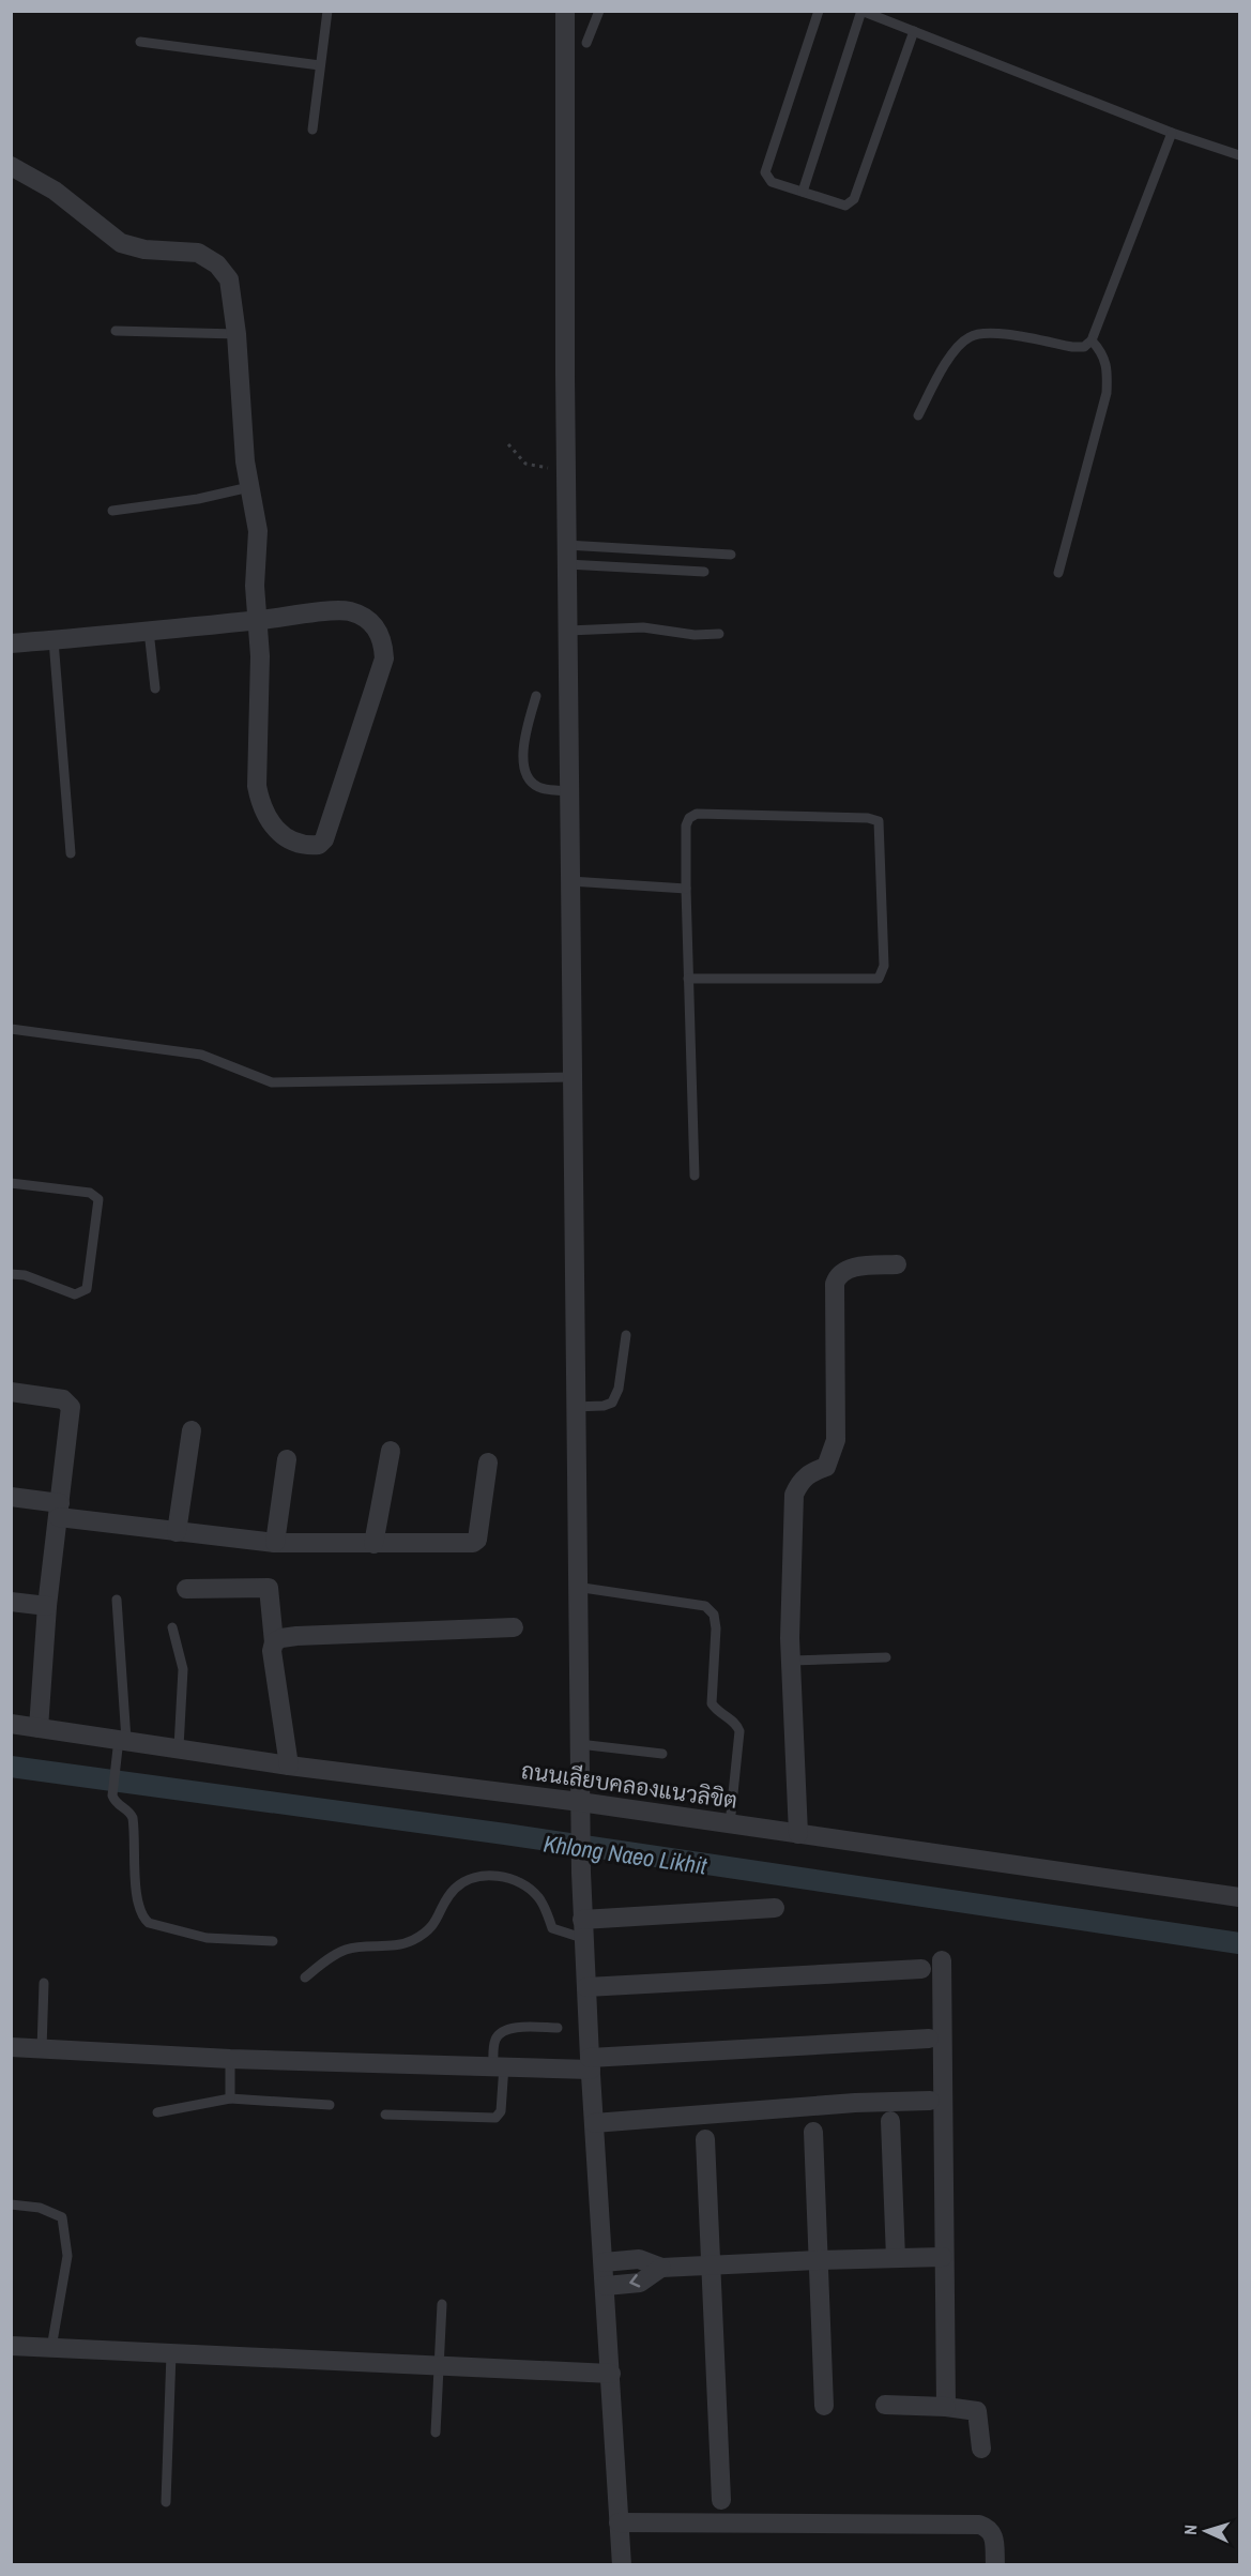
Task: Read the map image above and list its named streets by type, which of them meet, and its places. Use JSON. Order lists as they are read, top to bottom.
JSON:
{
  "streets": {
    "street": ["ถนนเลียบคลองแนวลิขิต"]
  },
  "water": ["Khlong Naeo Likhit"],
  "north": "left"
}
